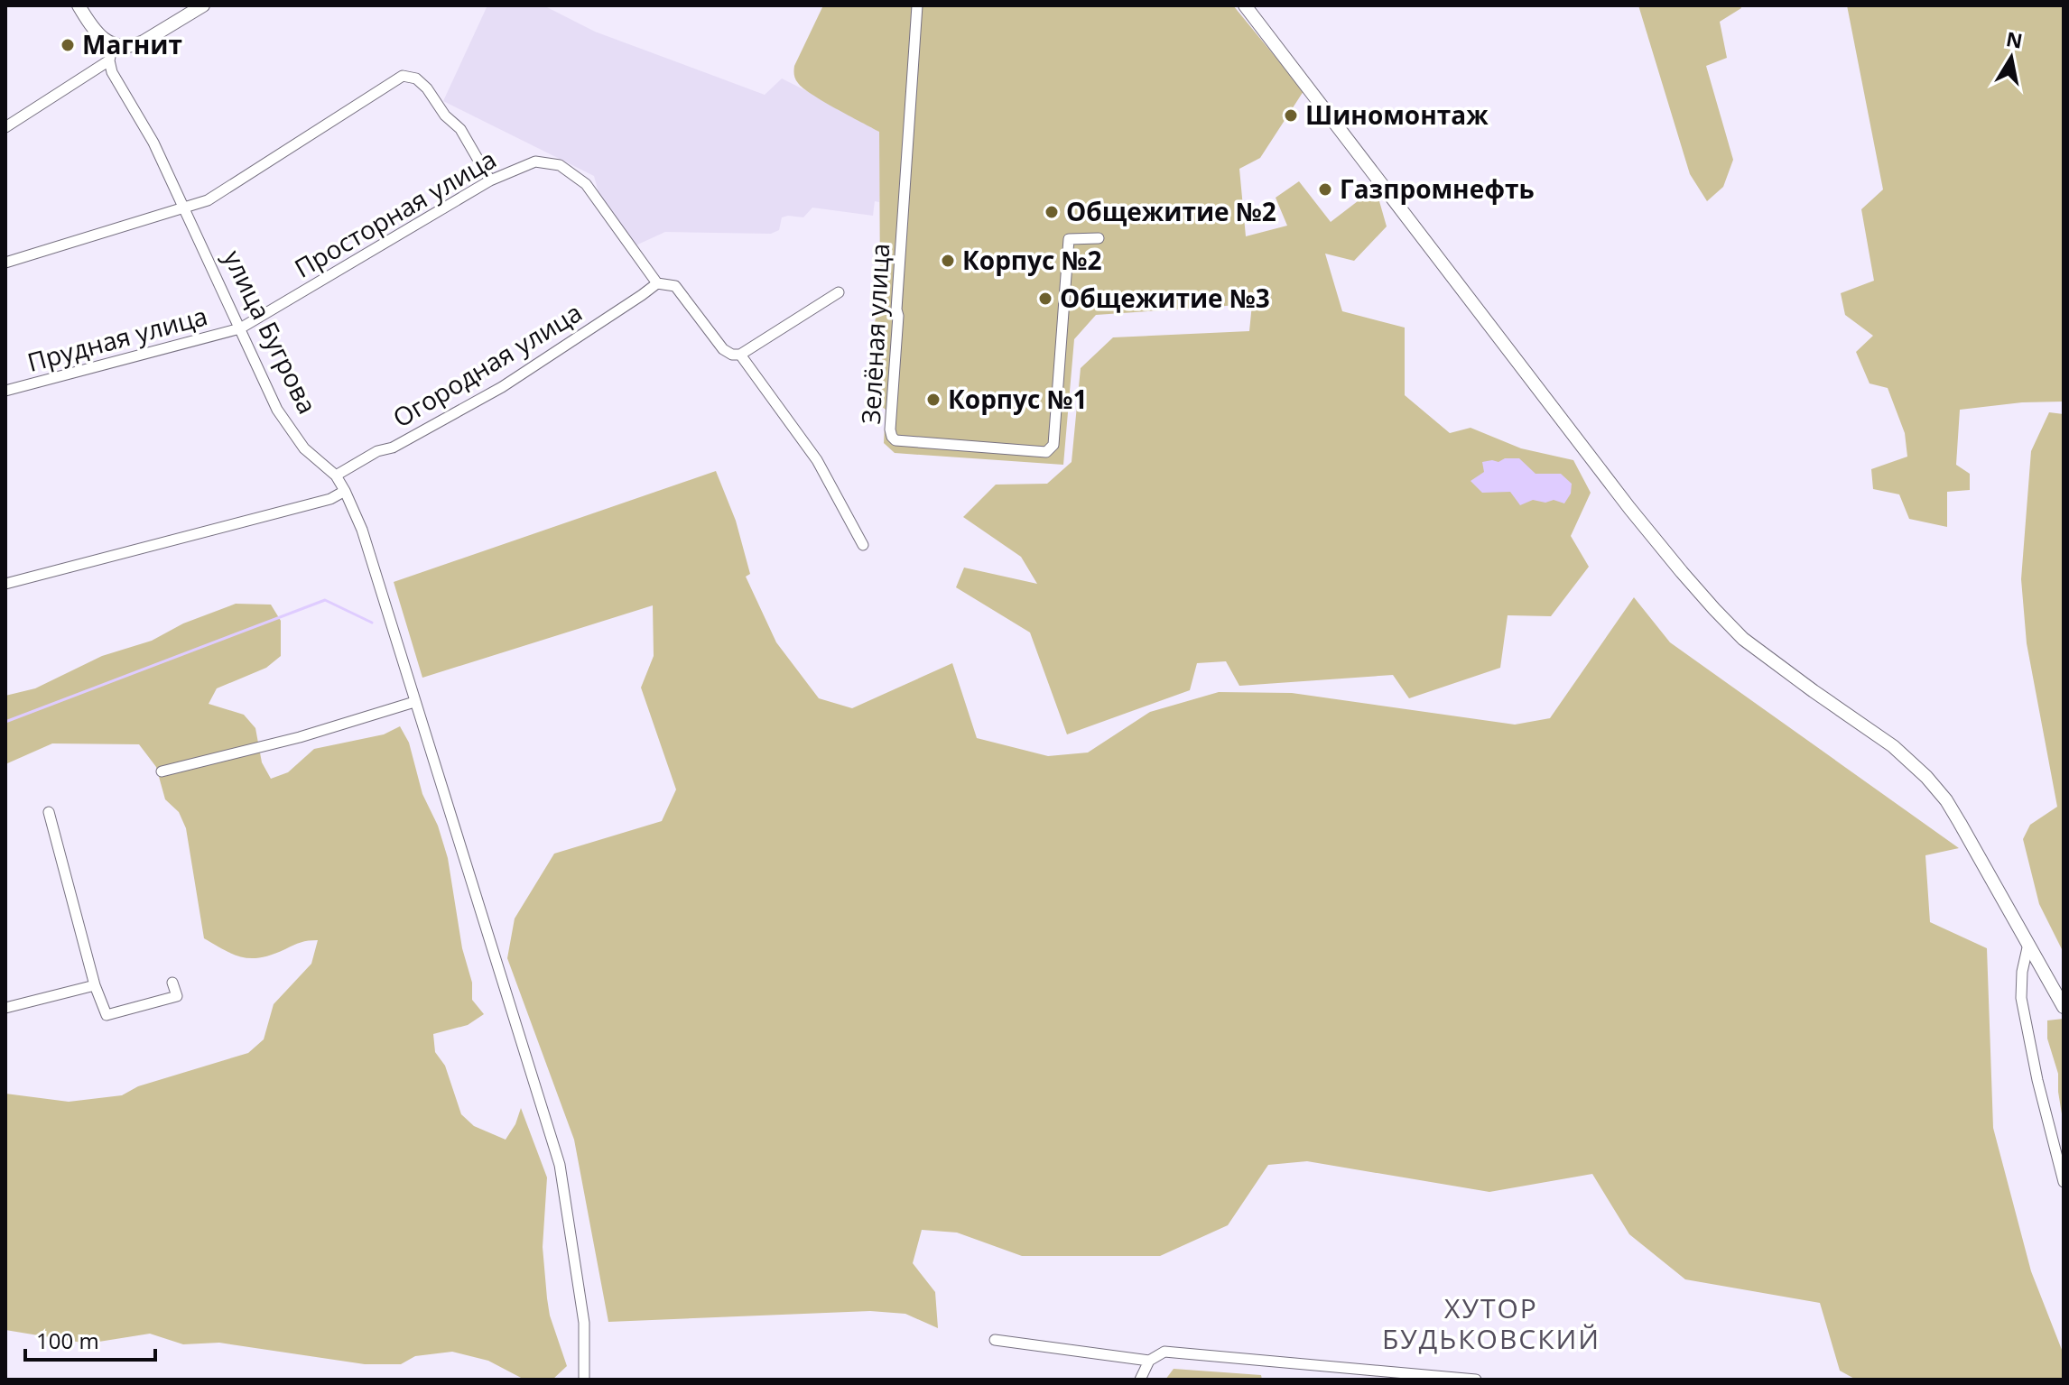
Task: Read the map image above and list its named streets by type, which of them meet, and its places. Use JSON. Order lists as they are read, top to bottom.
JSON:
{
  "streets": {
    "street": [
      "Просторная улица",
      "улица Бугрова",
      "Зелёная улица",
      "Прудная улица",
      "Огородная улица"
    ]
  },
  "crossings": [
    ["Просторная улица", "улица Бугрова"],
    ["Просторная улица", "Прудная улица"],
    ["Просторная улица", "Огородная улица"],
    ["улица Бугрова", "Прудная улица"],
    ["улица Бугрова", "Огородная улица"]
  ],
  "districts": ["ХУТОР БУДЬКОВСКИЙ"],
  "places": [
    "Магнит",
    "Шиномонтаж",
    "Газпромнефть",
    "Общежитие №2",
    "Корпус №2",
    "Общежитие №3",
    "Корпус №1"
  ],
  "scale_bar": "100 m",
  "north": "top"
}
